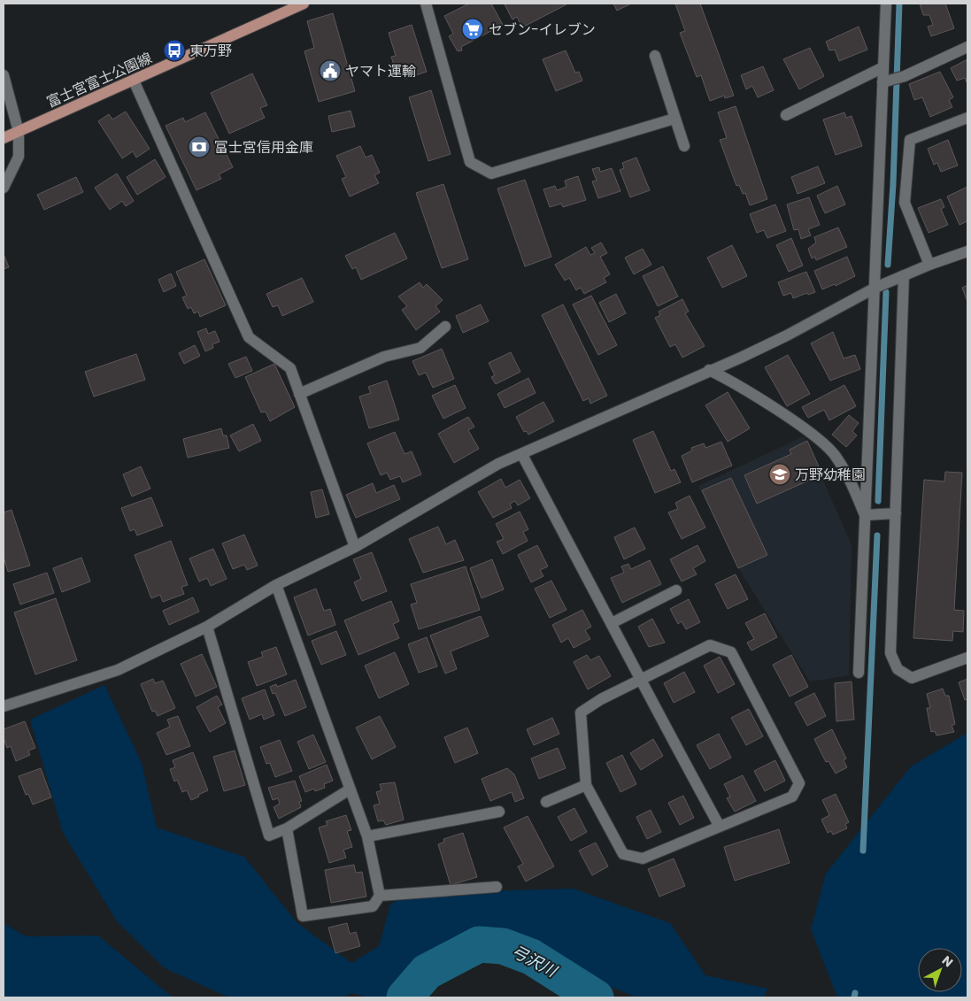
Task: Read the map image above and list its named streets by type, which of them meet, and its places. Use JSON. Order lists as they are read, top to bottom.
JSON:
{
  "streets": {
    "main road": ["富士宮富士公園線"]
  },
  "water": ["弓沢川"],
  "places": {
    "supermarket": ["セブン-イレブン"],
    "bus stop": ["東万野"],
    "public building": ["ヤマト運輸"],
    "bank": ["富士宮信用金庫"],
    "school or university": ["万野幼稚園"]
  },
  "north": "top right"
}
